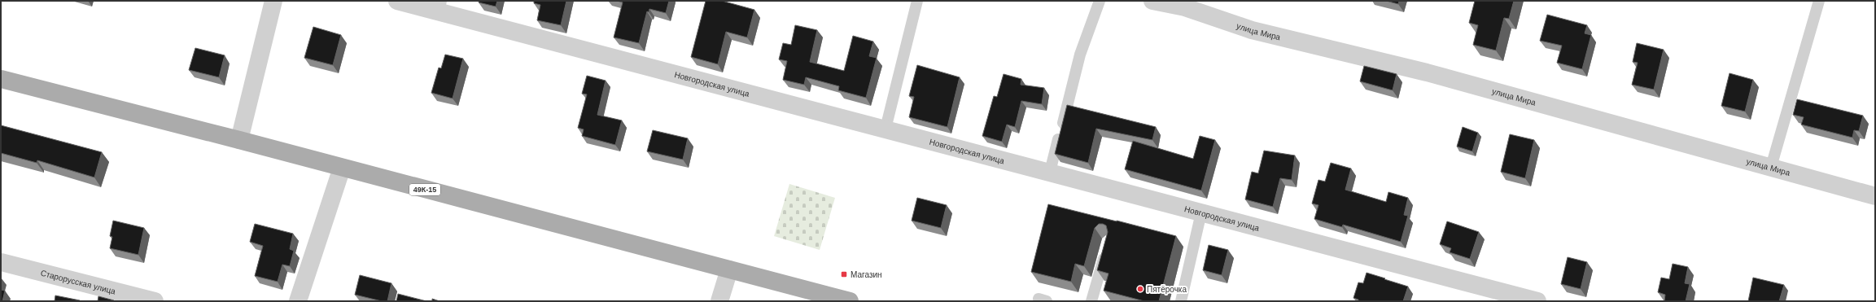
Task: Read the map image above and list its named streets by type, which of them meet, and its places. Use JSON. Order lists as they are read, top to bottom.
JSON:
{
  "streets": {
    "main road": ["49К-15"],
    "street": ["улица Мира", "Новгородская улица", "Старорусская улица"]
  },
  "places": {
    "transit": ["Магазин"],
    "other": ["Пятёрочка"]
  }
}
